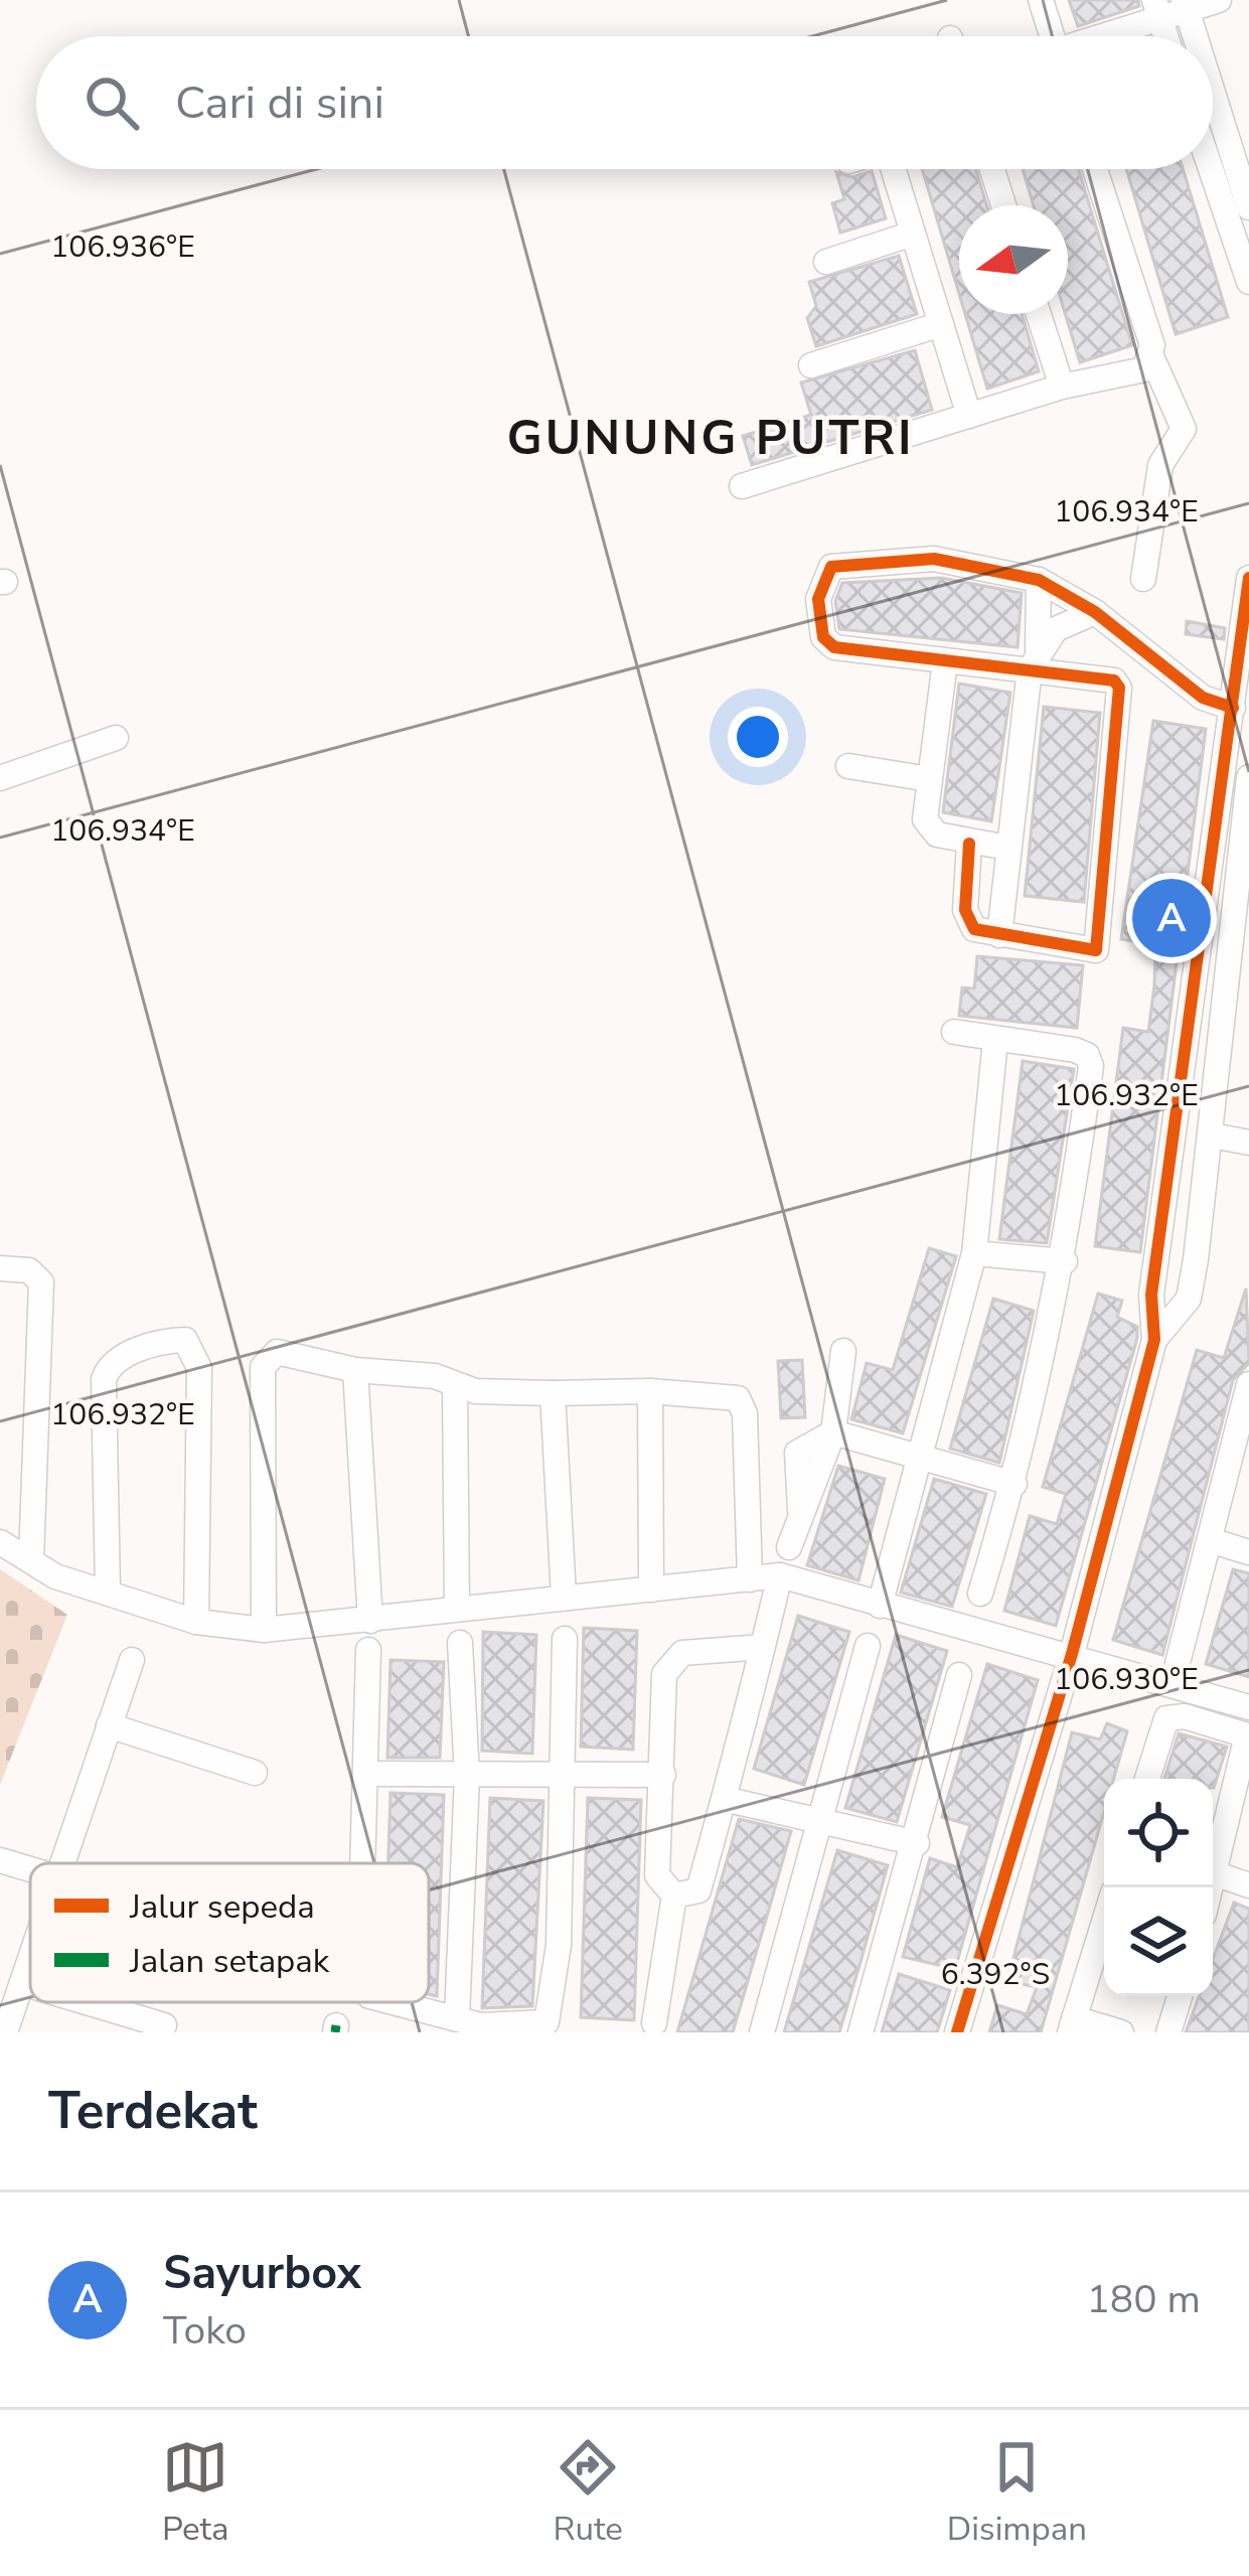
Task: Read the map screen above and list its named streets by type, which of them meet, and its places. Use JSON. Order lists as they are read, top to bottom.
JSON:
{
  "districts": ["GUNUNG PUTRI"],
  "legend": ["Jalur sepeda", "Jalan setapak"],
  "north": "left",
  "page": {
    "search": "Cari di sini",
    "pins": "A",
    "heading": "Terdekat",
    "list": [
      {
        "mark": "A",
        "name": "Sayurbox",
        "note": "Toko",
        "value": "180 m"
      }
    ],
    "nav": ["Peta", "Rute", "Disimpan"]
  },
  "coordinates": [
    "106.936°E",
    "106.934°E",
    "106.932°E",
    "106.930°E",
    "6.392°S"
  ]
}
